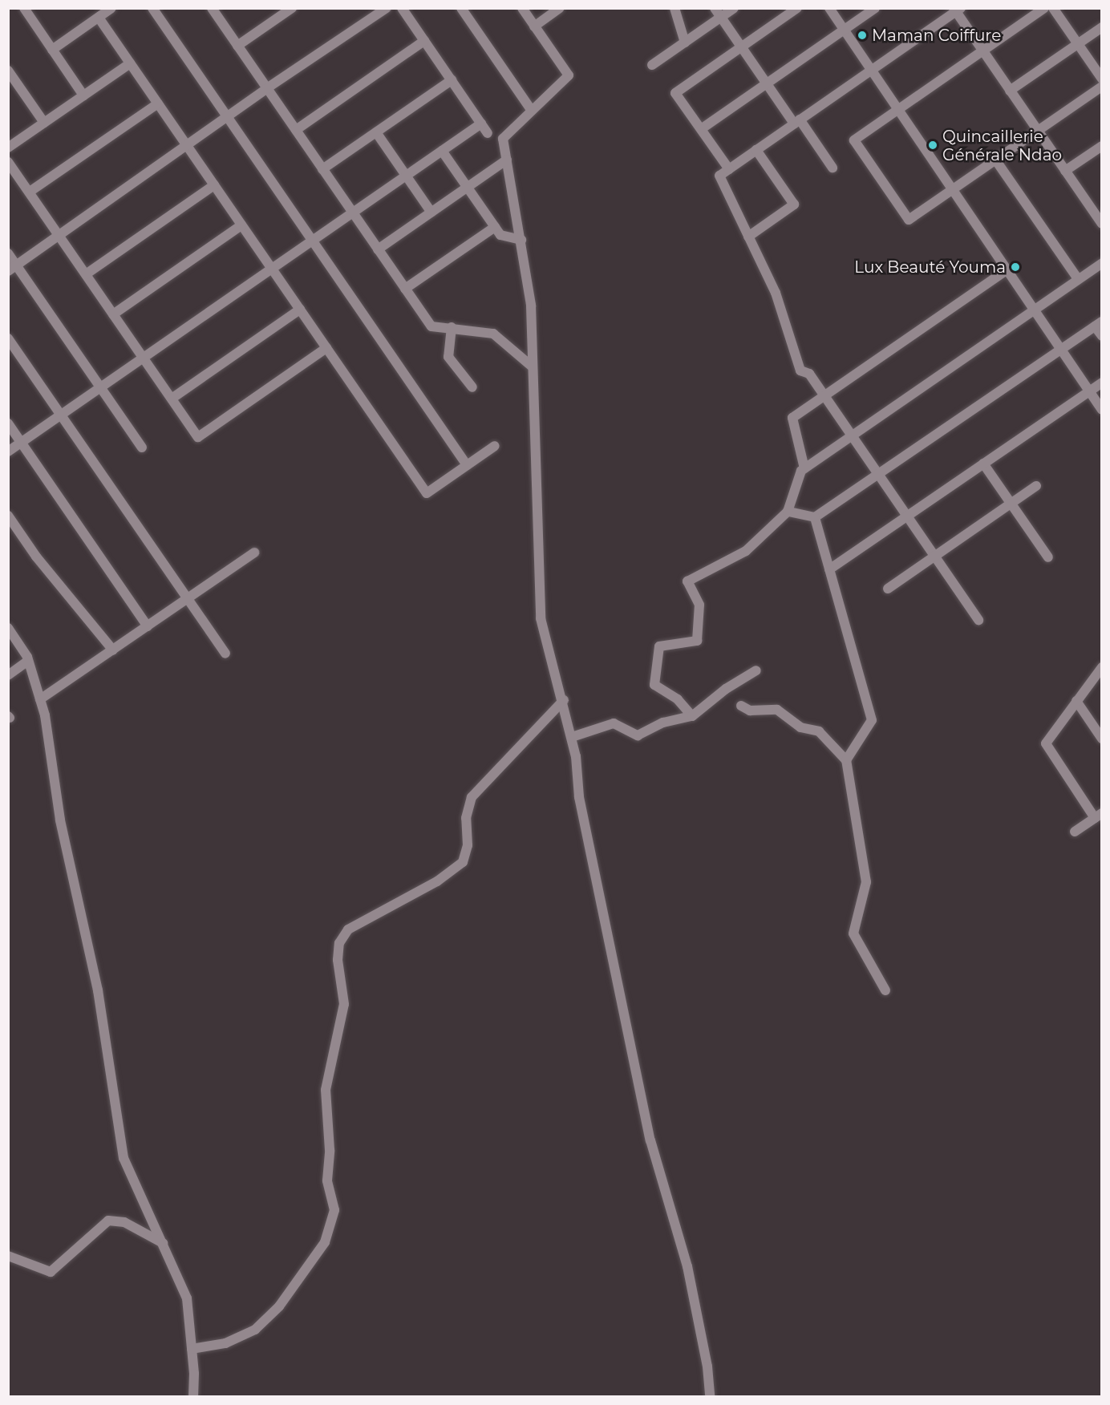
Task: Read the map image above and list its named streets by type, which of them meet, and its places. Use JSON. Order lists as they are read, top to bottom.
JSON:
{
  "places": ["Maman Coiffure", "Quincaillerie Générale Ndao", "Lux Beauté Youma"]
}
